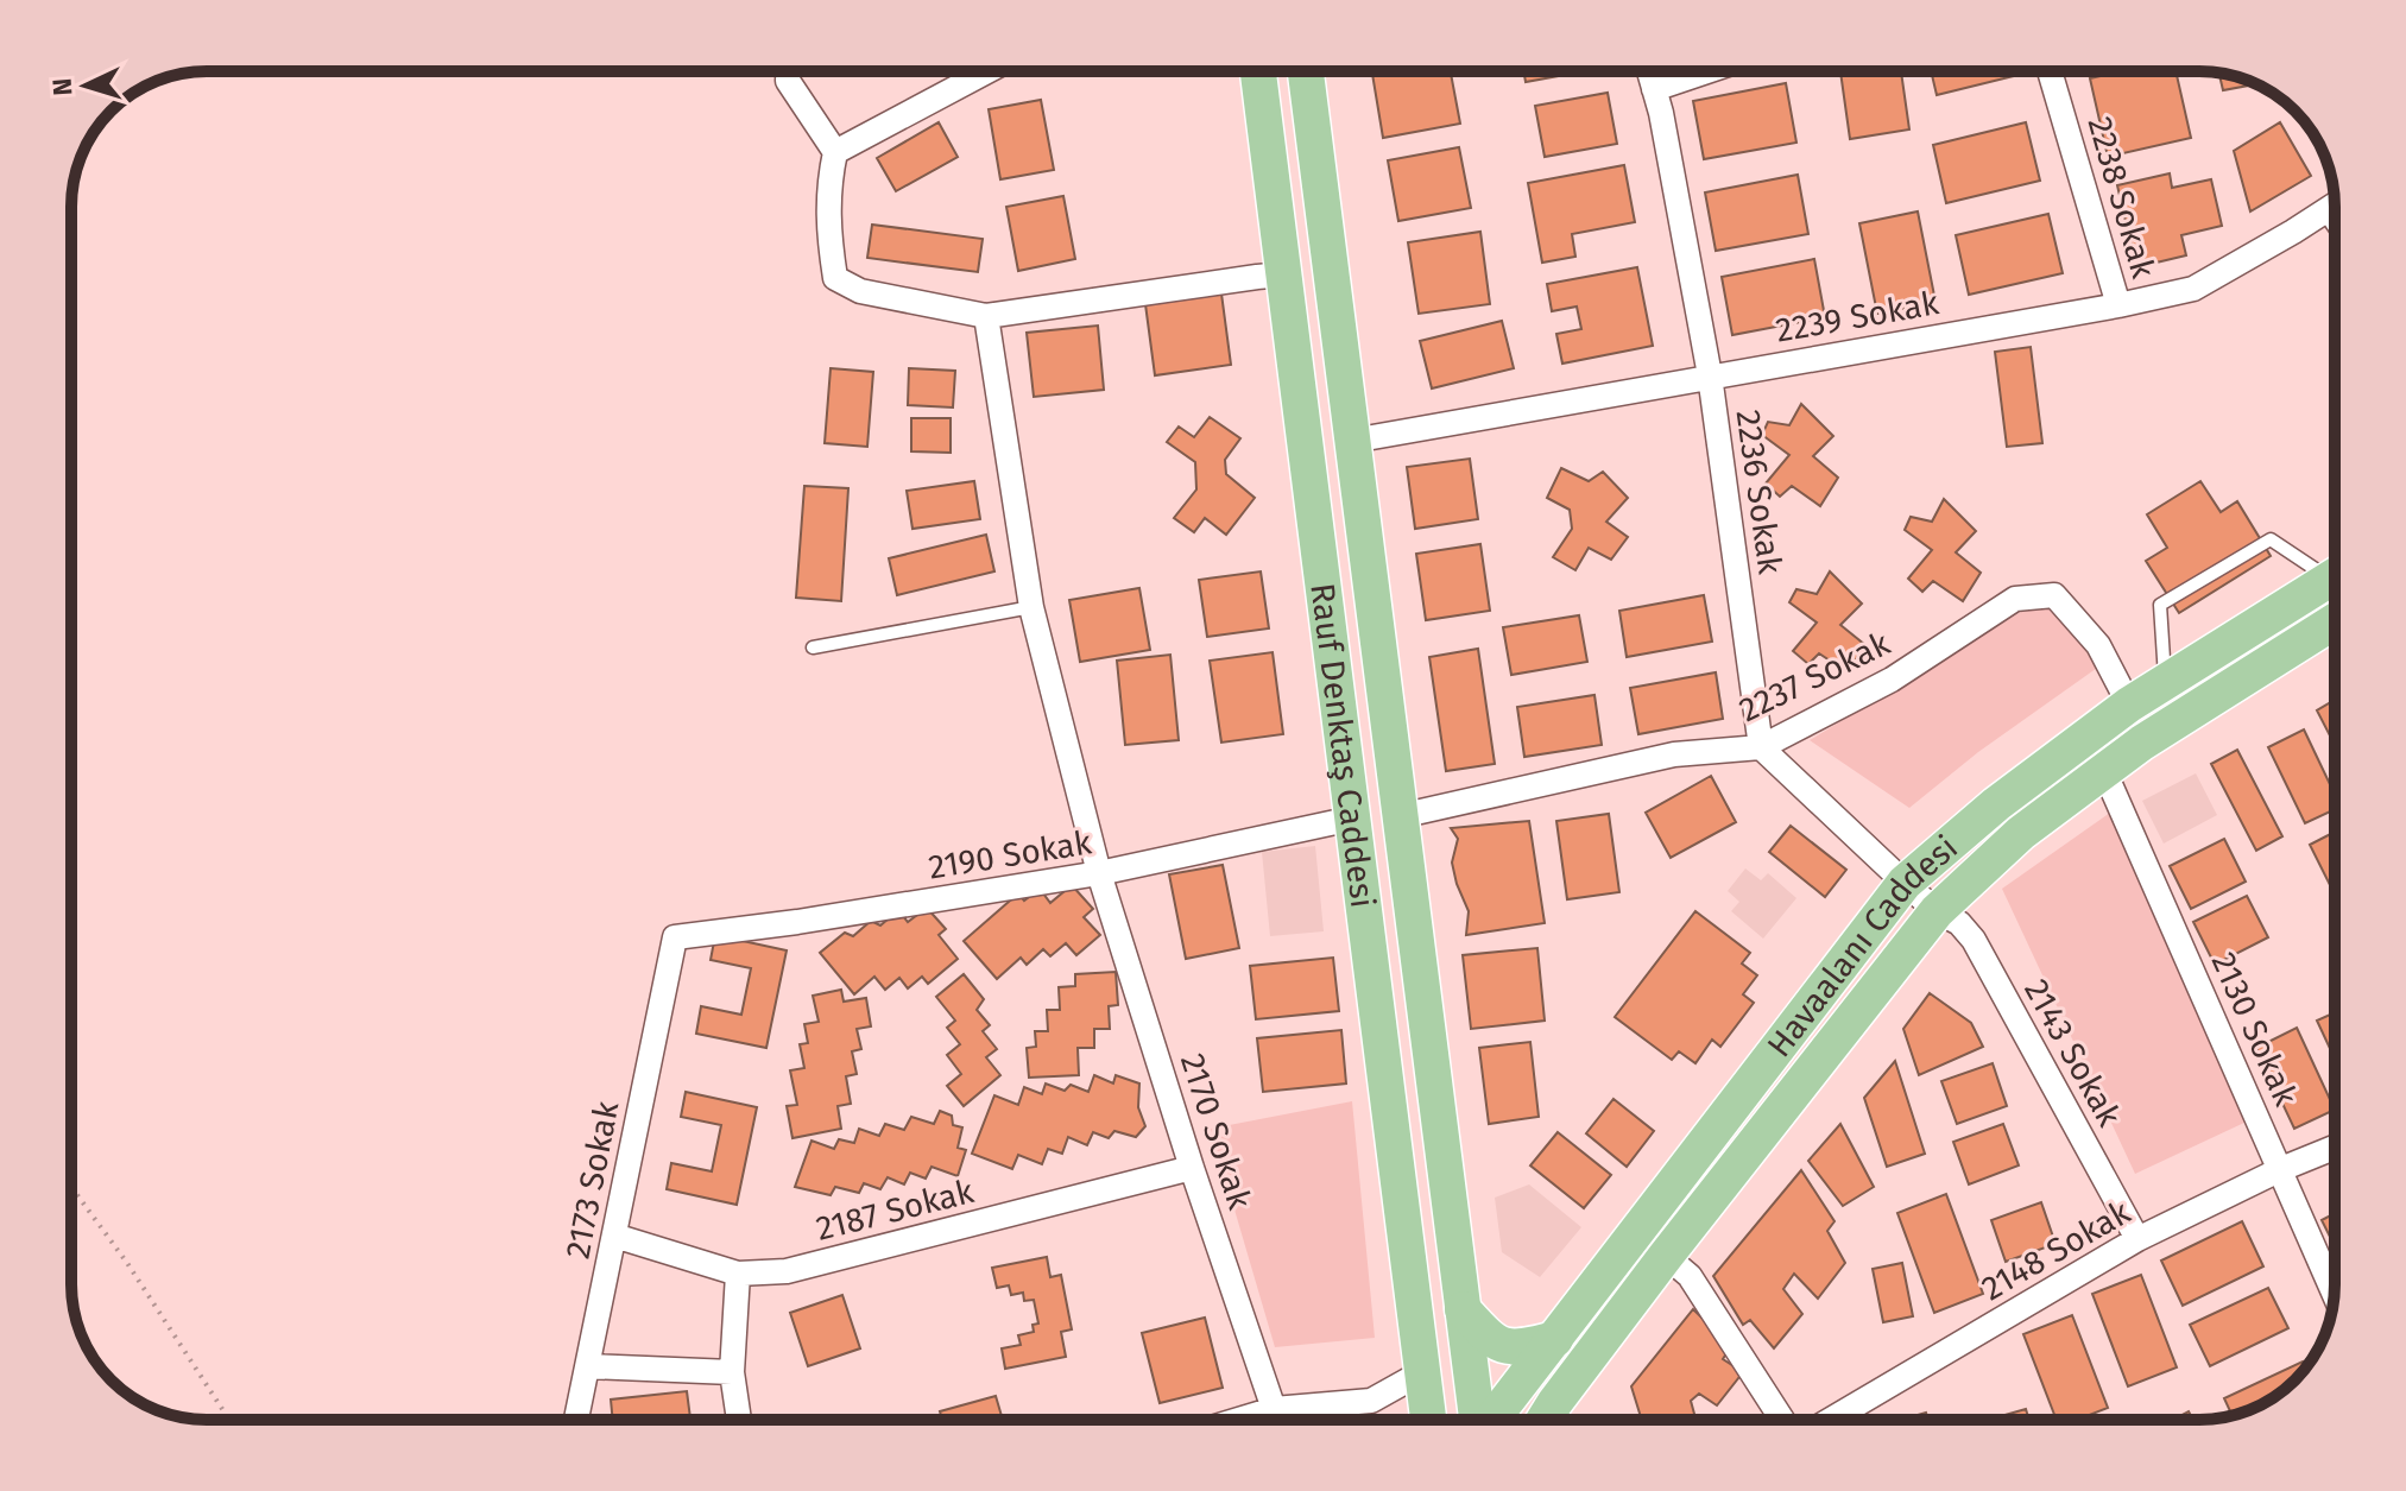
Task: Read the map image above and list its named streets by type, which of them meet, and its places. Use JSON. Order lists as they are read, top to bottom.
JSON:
{
  "streets": {
    "main road": ["Rauf Denktaş Caddesi", "Havaalanı Caddesi"],
    "street": [
      "2238 Sokak",
      "2239 Sokak",
      "2236 Sokak",
      "2237 Sokak",
      "2190 Sokak",
      "2130 Sokak",
      "2143 Sokak",
      "2170 Sokak",
      "2173 Sokak",
      "2187 Sokak",
      "2148 Sokak"
    ]
  },
  "crossings": [
    ["2238 Sokak", "2239 Sokak"],
    ["2239 Sokak", "2236 Sokak"],
    ["2239 Sokak", "Rauf Denktaş Caddesi"],
    ["2236 Sokak", "2237 Sokak"],
    ["2237 Sokak", "Rauf Denktaş Caddesi"],
    ["2237 Sokak", "Havaalanı Caddesi"],
    ["Rauf Denktaş Caddesi", "2190 Sokak"],
    ["2190 Sokak", "2170 Sokak"],
    ["2190 Sokak", "2173 Sokak"],
    ["Havaalanı Caddesi", "2130 Sokak"],
    ["Havaalanı Caddesi", "2143 Sokak"],
    ["2130 Sokak", "2148 Sokak"],
    ["2143 Sokak", "2148 Sokak"],
    ["2170 Sokak", "2187 Sokak"],
    ["2173 Sokak", "2187 Sokak"]
  ],
  "north": "left"
}
